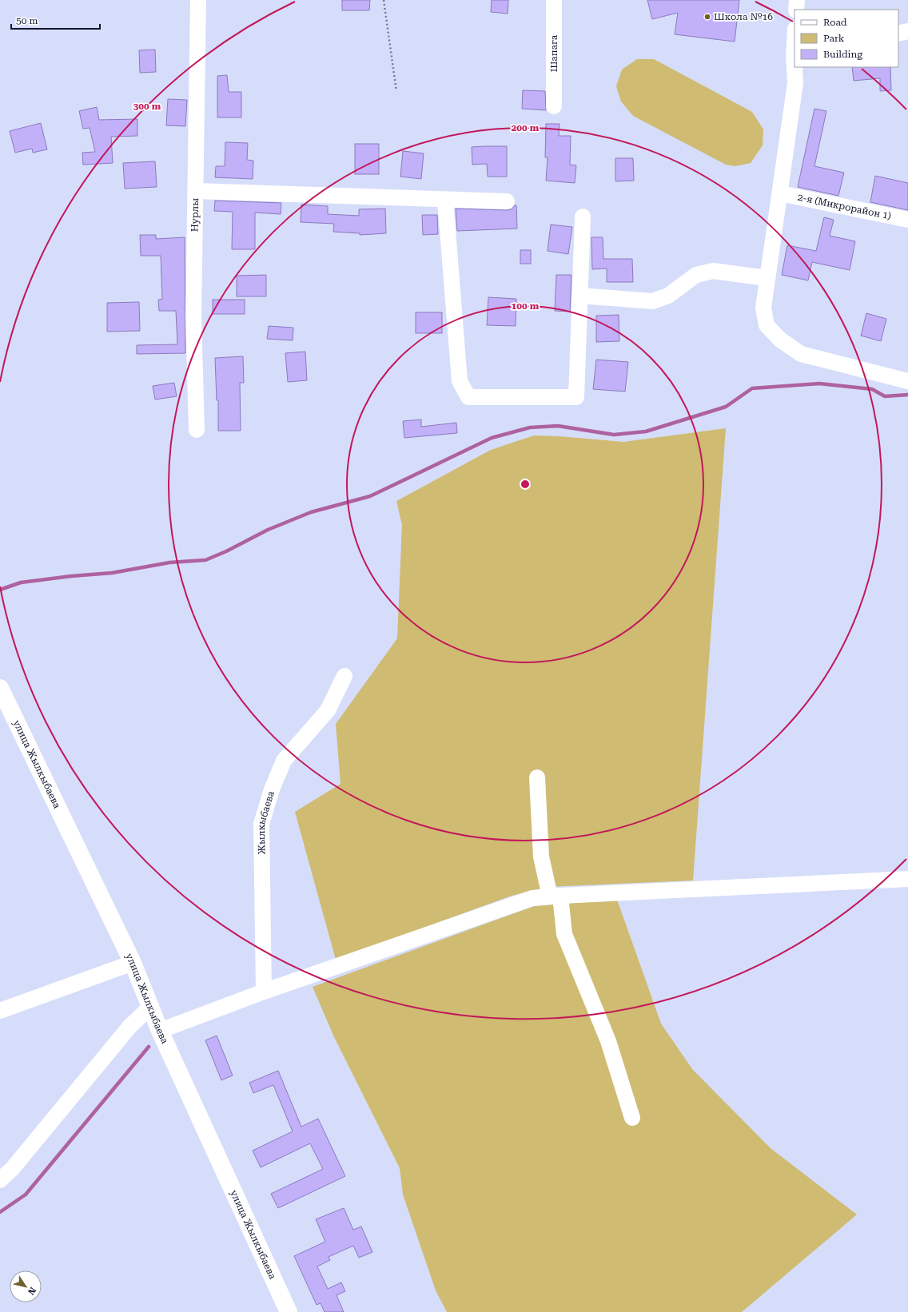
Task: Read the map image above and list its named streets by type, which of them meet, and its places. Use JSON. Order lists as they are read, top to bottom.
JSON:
{
  "streets": {
    "main road": ["улица Жылкыбаева"],
    "street": [
      "Шапага",
      "2-я (Микрорайон 1)",
      "Нурлы",
      "Жылкыбаева"
    ]
  },
  "places": ["Школа №16"],
  "legend": ["Road", "Park", "Building"],
  "scale_bar": "50 m",
  "north": "bottom right",
  "rings": ["300 m", "200 m", "100 m"]
}
